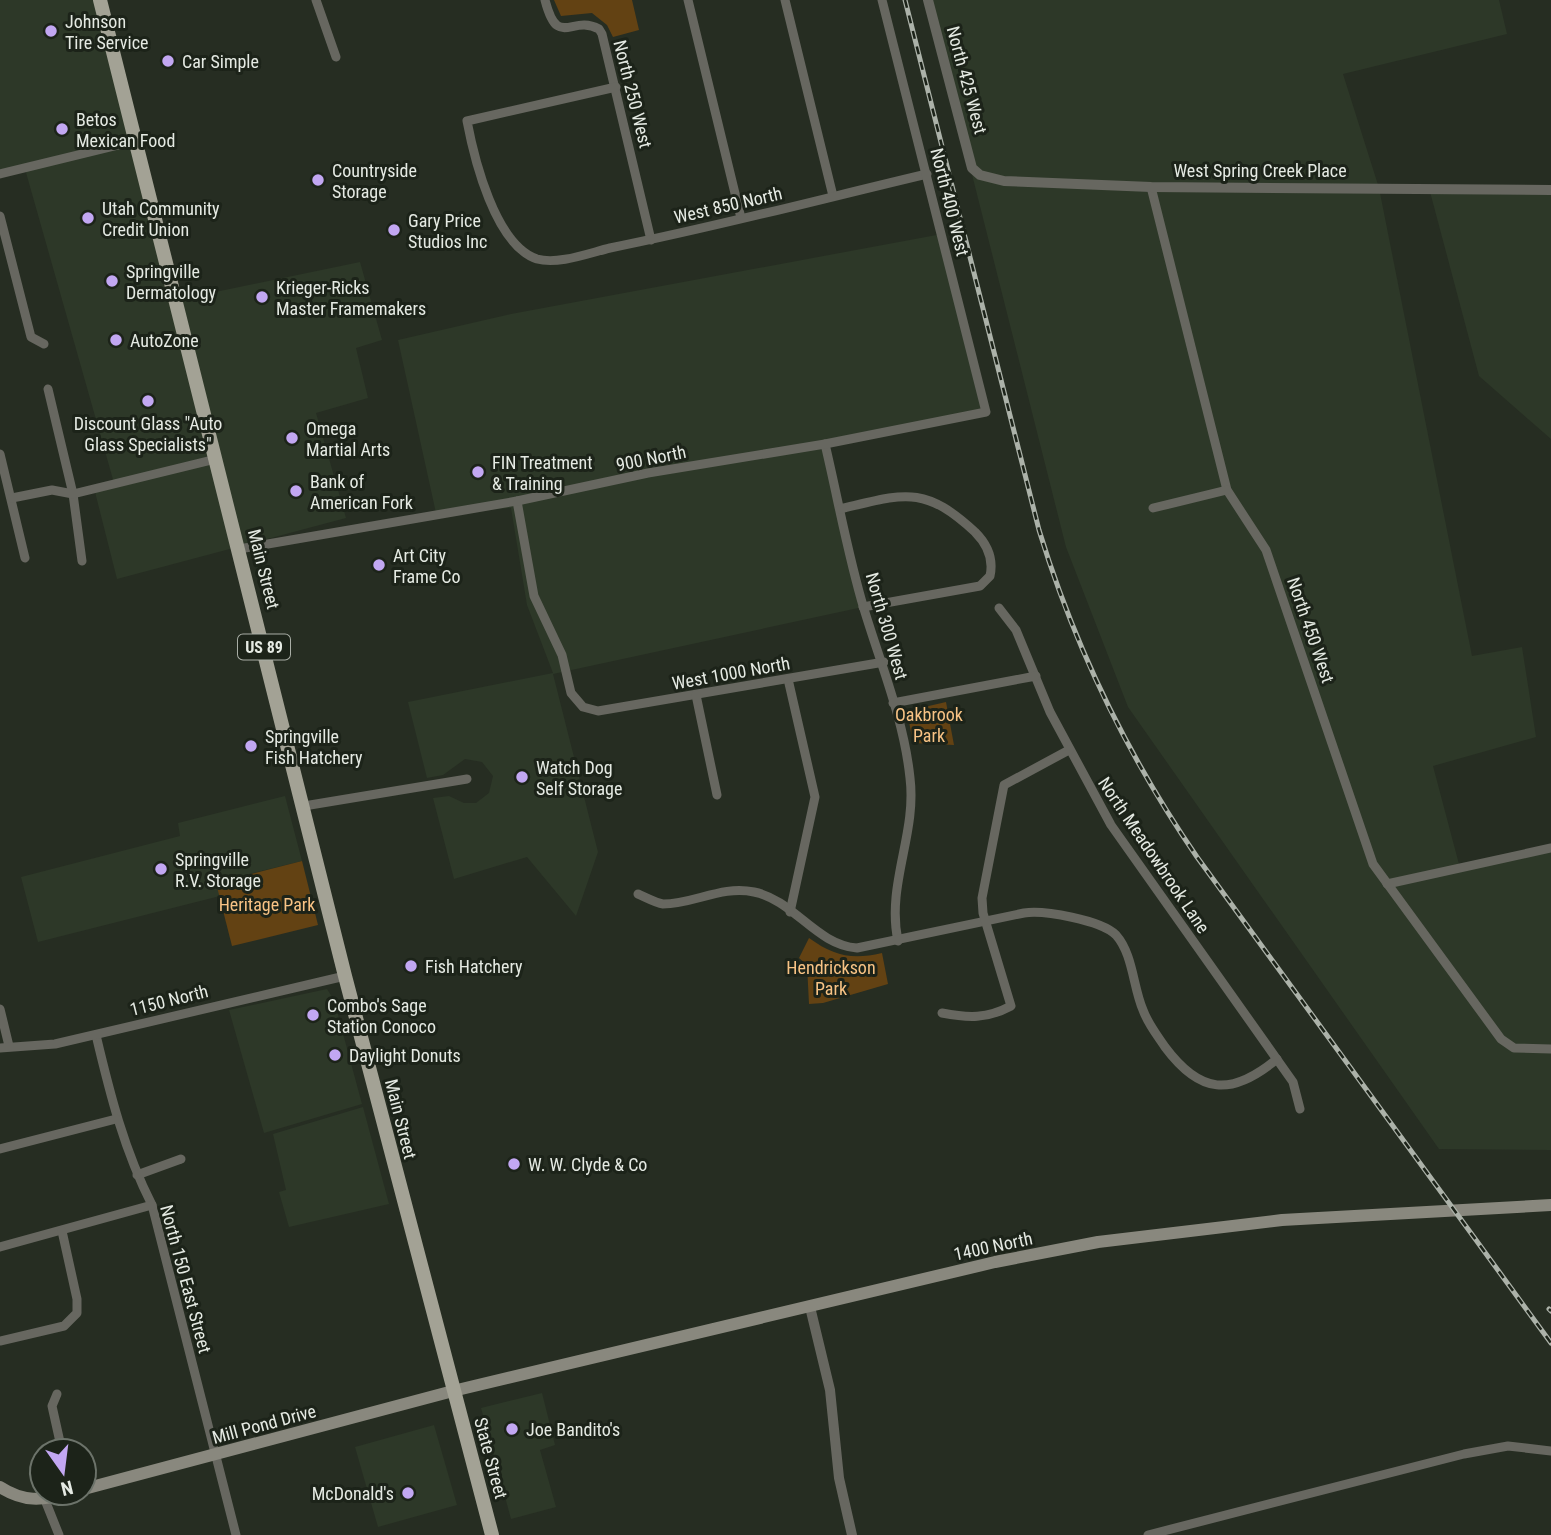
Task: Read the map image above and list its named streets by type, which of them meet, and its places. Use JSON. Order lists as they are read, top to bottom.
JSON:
{
  "streets": {
    "main road": [
      "Main Street",
      "US 89",
      "1400 North",
      "Mill Pond Drive",
      "State Street"
    ],
    "street": [
      "North 425 West",
      "North 250 West",
      "West Spring Creek Place",
      "North 400 West",
      "West 850 North",
      "900 North",
      "North 300 West",
      "North 450 West",
      "West 1000 North",
      "North Meadowbrook Lane",
      "1150 North",
      "North 150 East Street"
    ]
  },
  "crossings": [
    ["North 425 West", "West Spring Creek Place"],
    ["North 250 West", "West 850 North"],
    ["West Spring Creek Place", "North 450 West"],
    ["North 400 West", "West 850 North"],
    ["North 400 West", "900 North"],
    ["900 North", "Main Street"],
    ["900 North", "North 300 West"],
    ["900 North", "West 1000 North"],
    ["Main Street", "1150 North"],
    ["Main Street", "1400 North"],
    ["Main Street", "Mill Pond Drive"],
    ["Main Street", "State Street"],
    ["North 300 West", "West 1000 North"],
    ["1150 North", "North 150 East Street"],
    ["1400 North", "Mill Pond Drive"],
    ["1400 North", "State Street"],
    ["North 150 East Street", "Mill Pond Drive"],
    ["Mill Pond Drive", "State Street"]
  ],
  "parks": ["Oakbrook Park", "Heritage Park", "Hendrickson Park"],
  "places": [
    "Johnson Tire Service",
    "Car Simple",
    "Betos Mexican Food",
    "Countryside Storage",
    "Utah Community Credit Union",
    "Gary Price Studios Inc",
    "Springville Dermatology",
    "Krieger-Ricks Master Framemakers",
    "AutoZone",
    "Discount Glass \"Auto Glass Specialists\"",
    "Omega Martial Arts",
    "FIN Treatment & Training",
    "Bank of American Fork",
    "Art City Frame Co",
    "Springville Fish Hatchery",
    "Watch Dog Self Storage",
    "Springville R.V. Storage",
    "Fish Hatchery",
    "Combo's Sage Station Conoco",
    "Daylight Donuts",
    "W. W. Clyde & Co",
    "Joe Bandito's",
    "McDonald's"
  ],
  "north": "bottom"
}
